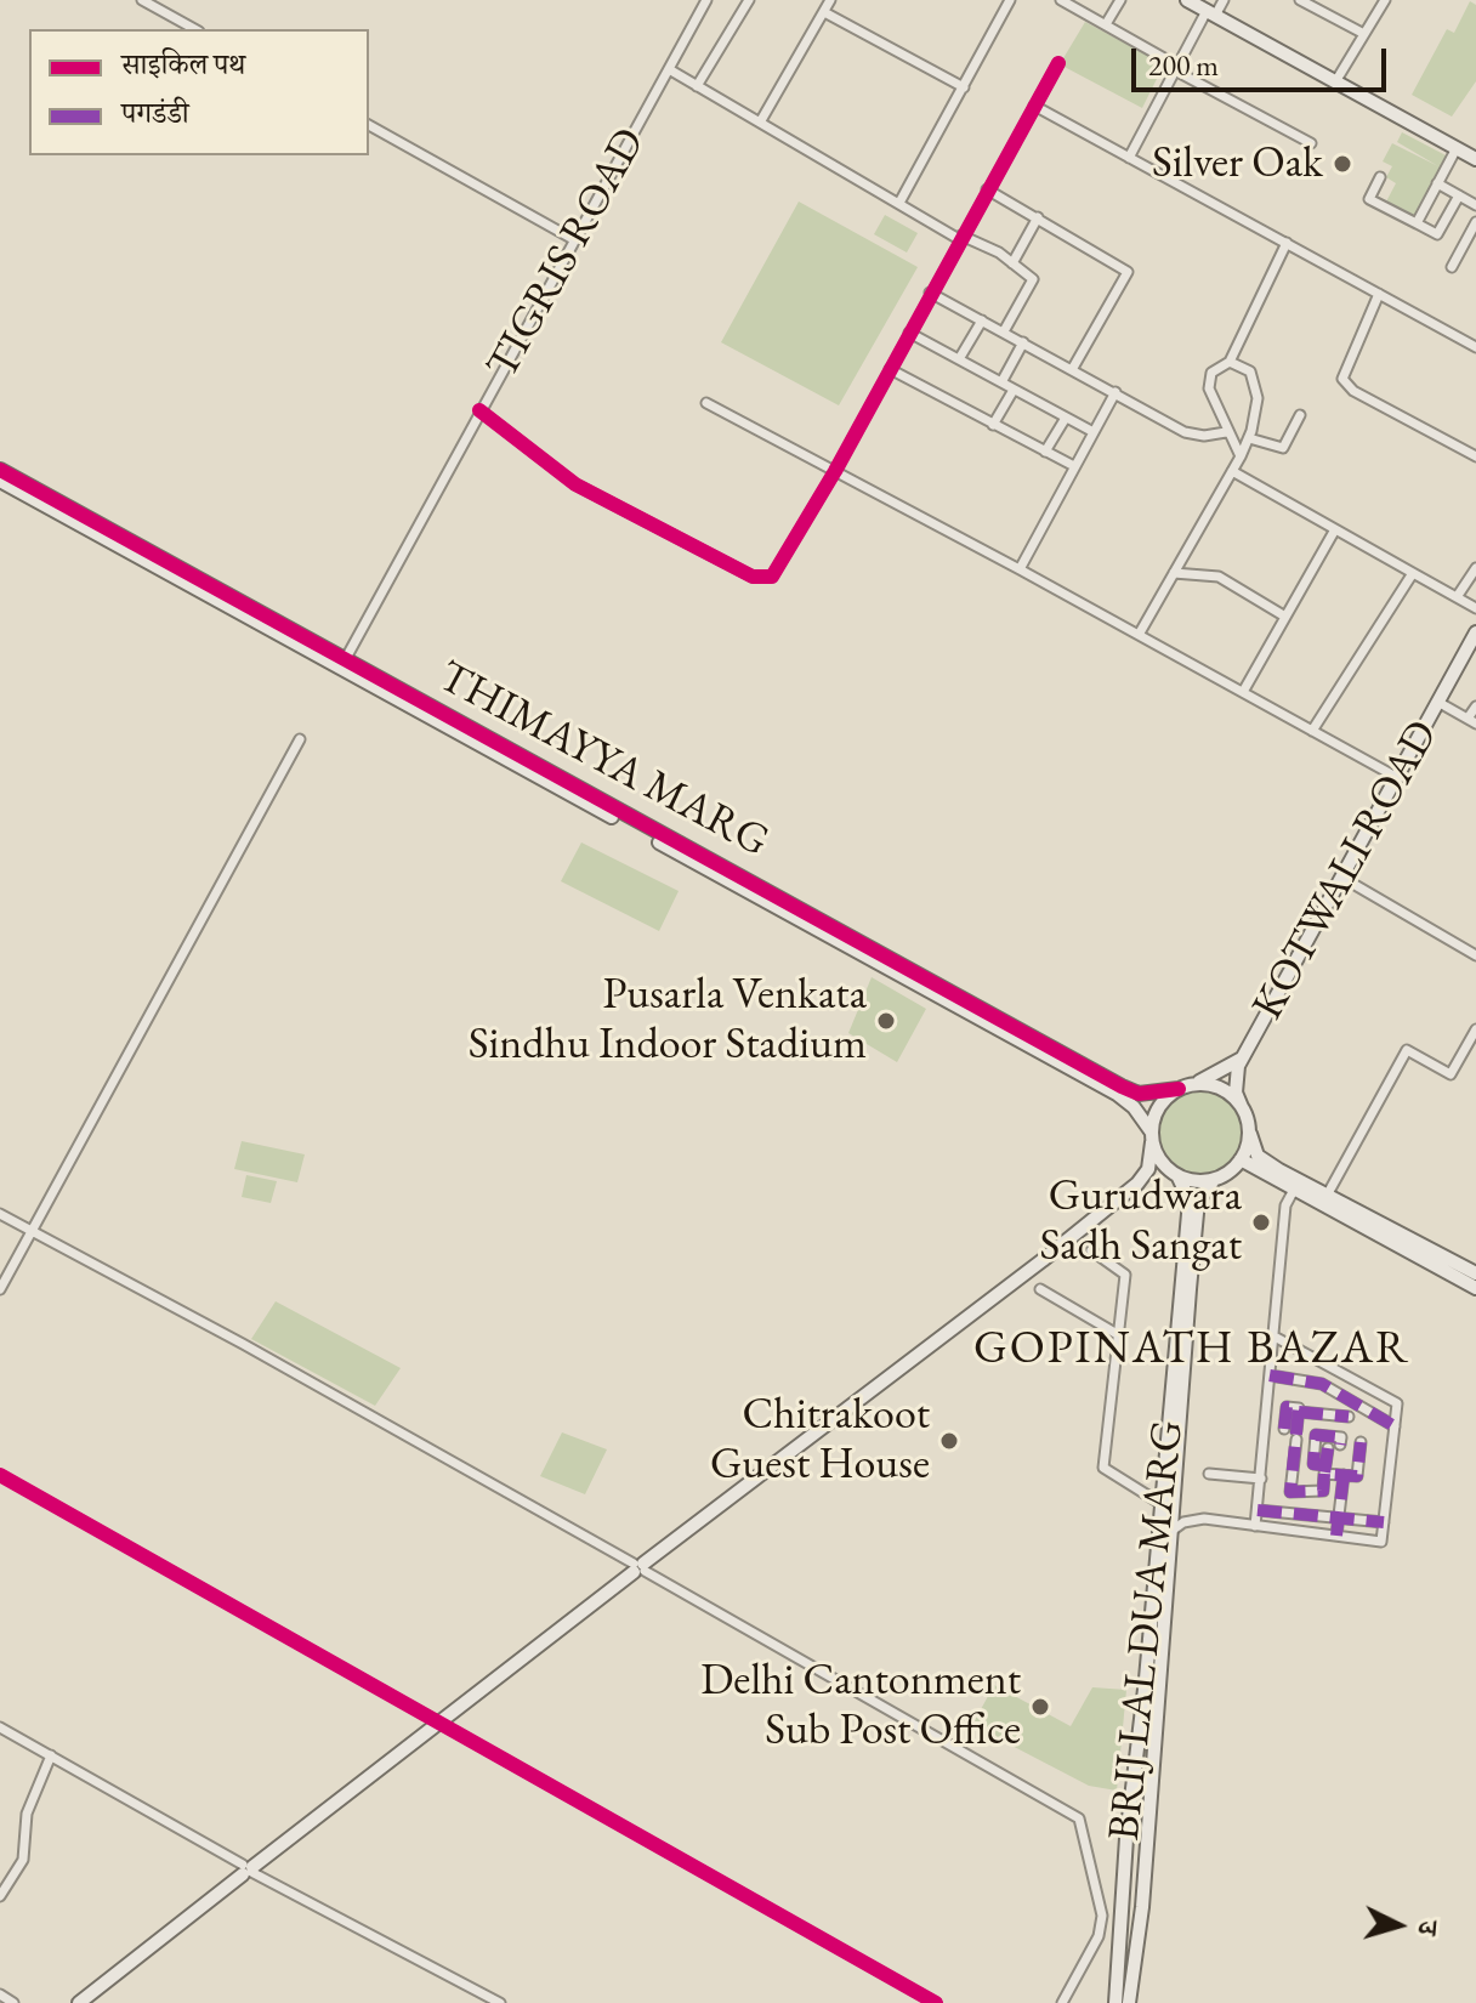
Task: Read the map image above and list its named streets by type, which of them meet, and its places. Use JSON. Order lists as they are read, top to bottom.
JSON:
{
  "streets": {
    "street": [
      "TIGRIS ROAD",
      "THIMAYYA MARG",
      "KOTWALI ROAD",
      "BRIJ LAL DUA MARG"
    ]
  },
  "crossings": [
    ["TIGRIS ROAD", "THIMAYYA MARG"]
  ],
  "districts": ["GOPINATH BAZAR"],
  "places": [
    "Silver Oak",
    "Pusarla Venkata Sindhu Indoor Stadium",
    "Gurudwara Sadh Sangat",
    "Chitrakoot Guest House",
    "Delhi Cantonment Sub Post Office"
  ],
  "legend": ["साइकिल पथ", "पगडंडी"],
  "scale_bar": "200 m",
  "north": "right"
}
